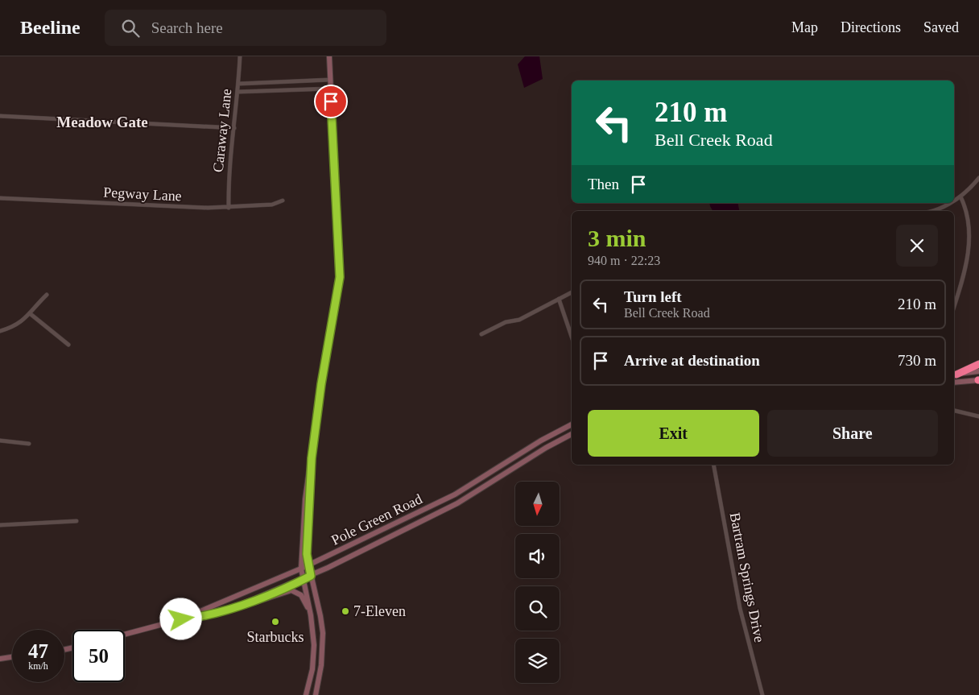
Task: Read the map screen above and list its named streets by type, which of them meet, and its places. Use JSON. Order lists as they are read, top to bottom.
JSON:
{
  "streets": {
    "main road": ["Pole Green Road"],
    "street": ["Caraway Lane", "Pegway Lane", "Bartram Springs Drive"]
  },
  "crossings": [
    ["Caraway Lane", "Pegway Lane"]
  ],
  "districts": ["Meadow Gate"],
  "places": ["7-Eleven", "Starbucks"],
  "north": "bottom",
  "page": {
    "header": "Beeline",
    "search": "Search here",
    "nav": ["Map", "Directions", "Saved"],
    "turn": ["210 m", "Bell Creek Road"],
    "then": "Then",
    "heading": ["3 min", "940 m · 22:23"],
    "list": [
      {
        "name": "Turn left",
        "note": "Bell Creek Road",
        "value": "210 m"
      },
      {
        "name": "Arrive at destination",
        "value": "730 m"
      }
    ],
    "buttons": ["Exit", "Share"],
    "speed": "47 km/h",
    "limit": "50"
  }
}
